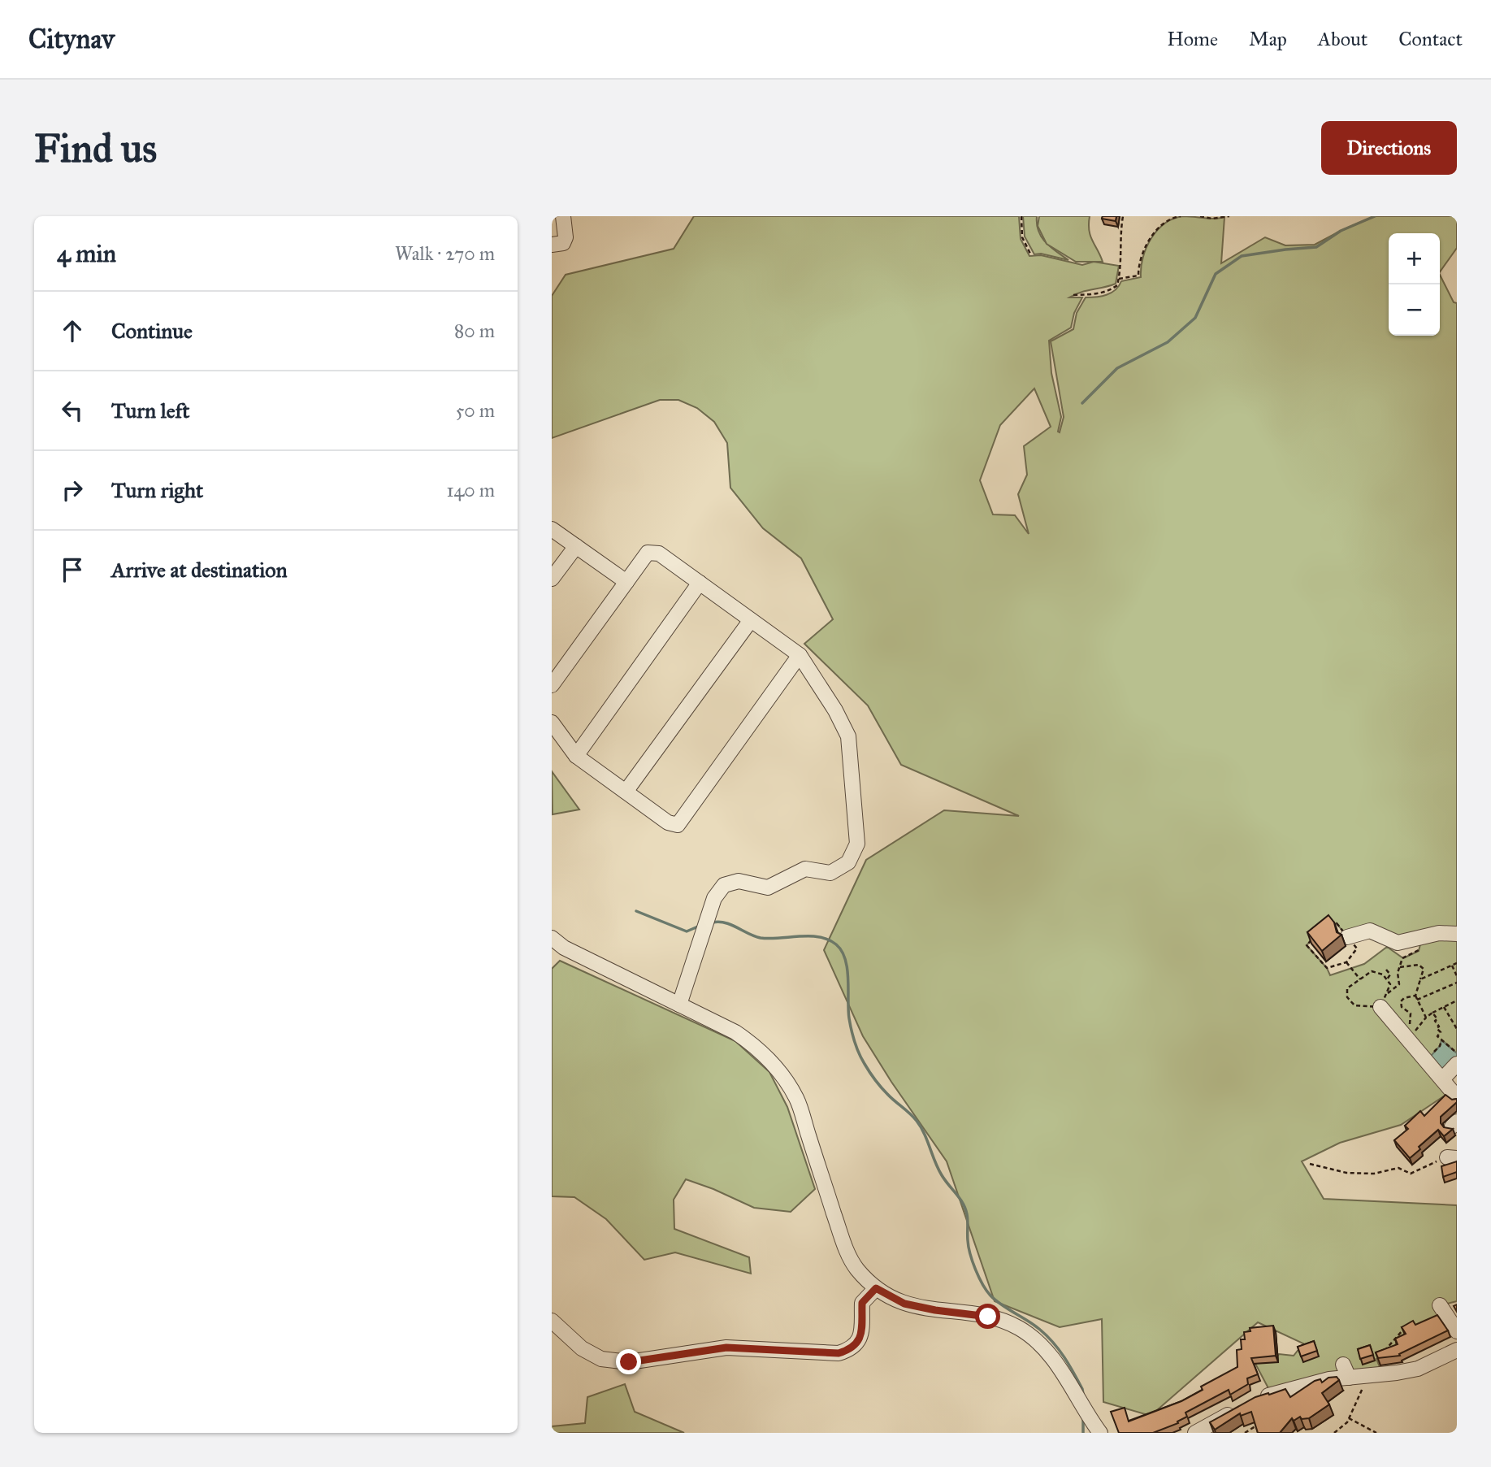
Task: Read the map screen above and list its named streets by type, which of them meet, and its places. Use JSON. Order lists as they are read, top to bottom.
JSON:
{
  "page": {
    "header": "Citynav",
    "nav": [
      "Home",
      "Map",
      "About",
      "Contact"
    ],
    "buttons": "Directions",
    "title": "Find us",
    "heading": ["4 min", "Walk · 270 m"],
    "map_buttons": ["+", "−"],
    "list": [
      ["Continue", "80 m"],
      ["Turn left", "50 m"],
      ["Turn right", "140 m"],
      "Arrive at destination"
    ]
  }
}
